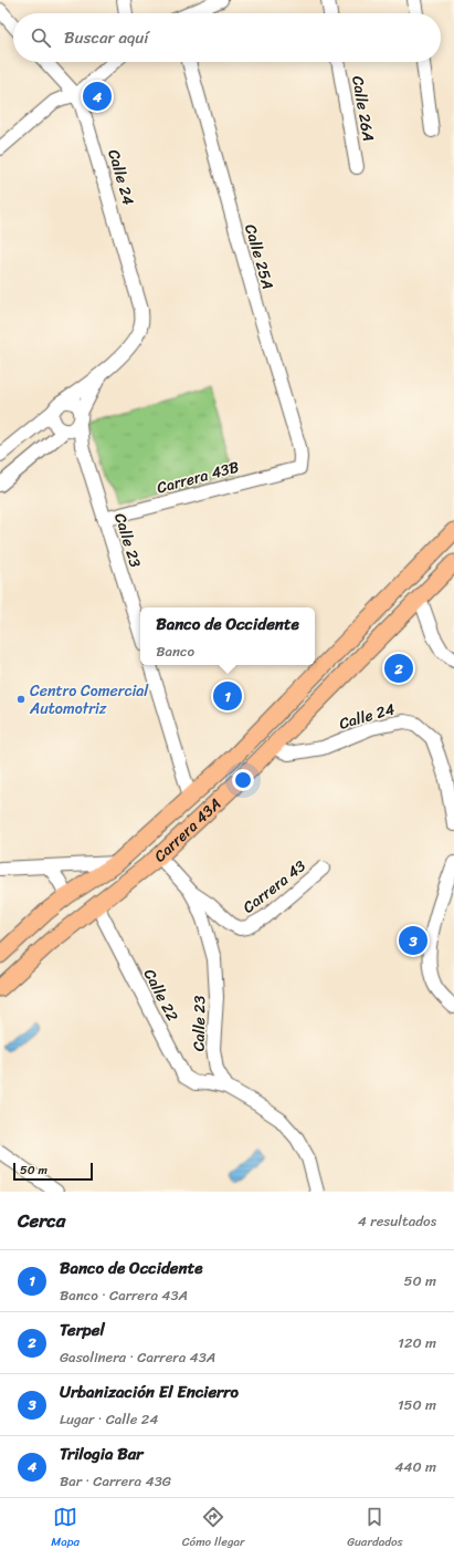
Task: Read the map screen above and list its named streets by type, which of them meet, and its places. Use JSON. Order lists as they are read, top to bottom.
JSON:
{
  "streets": {
    "main road": ["Carrera 43A"],
    "street": [
      "Calle 26A",
      "Calle 24",
      "Calle 25A",
      "Carrera 43B",
      "Calle 23",
      "Carrera 43",
      "Calle 22"
    ]
  },
  "crossings": [
    ["Calle 24", "Carrera 43A"],
    ["Calle 25A", "Carrera 43B"],
    ["Carrera 43B", "Calle 23"],
    ["Calle 23", "Carrera 43A"],
    ["Calle 23", "Carrera 43"],
    ["Calle 23", "Calle 22"],
    ["Carrera 43A", "Calle 22"]
  ],
  "places": ["Centro Comercial Automotriz"],
  "scale_bar": "50 m",
  "page": {
    "search": "Buscar aquí",
    "pins": [
      "4",
      "2",
      "1",
      "3"
    ],
    "popup": ["Banco de Occidente", "Banco"],
    "scale": "50 m",
    "heading": ["Cerca", "4 resultados"],
    "list": [
      {
        "mark": "1",
        "name": "Banco de Occidente",
        "note": "Banco · Carrera 43A",
        "value": "50 m"
      },
      {
        "mark": "2",
        "name": "Terpel",
        "note": "Gasolinera · Carrera 43A",
        "value": "120 m"
      },
      {
        "mark": "3",
        "name": "Urbanización El Encierro",
        "note": "Lugar · Calle 24",
        "value": "150 m"
      },
      {
        "mark": "4",
        "name": "Trilogia Bar",
        "note": "Bar · Carrera 43G",
        "value": "440 m"
      }
    ],
    "nav": ["Mapa", "Cómo llegar", "Guardados"]
  }
}
